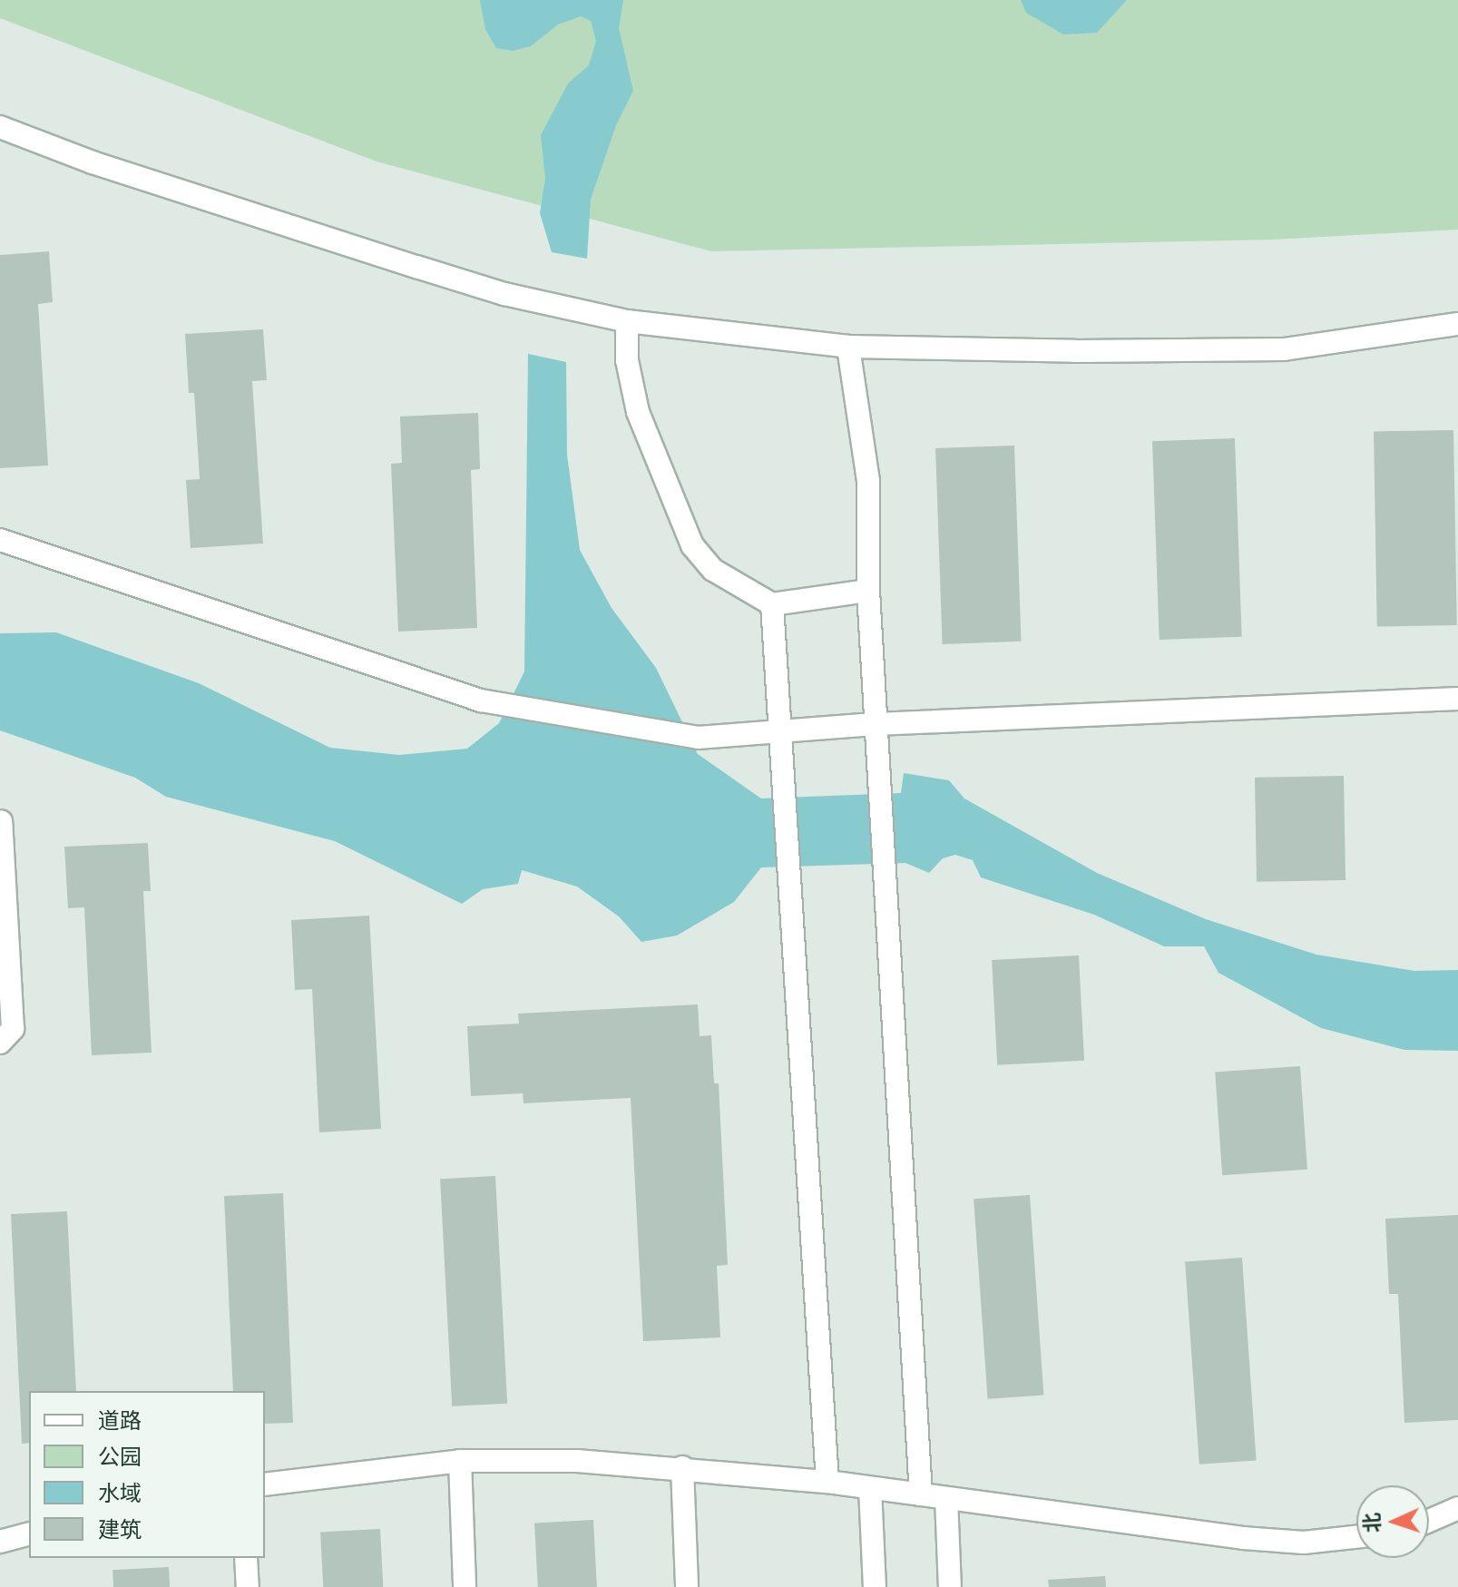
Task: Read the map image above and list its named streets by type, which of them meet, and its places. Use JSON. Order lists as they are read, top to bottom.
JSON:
{
  "legend": [
    "道路",
    "公园",
    "水域",
    "建筑"
  ],
  "north": "left"
}
